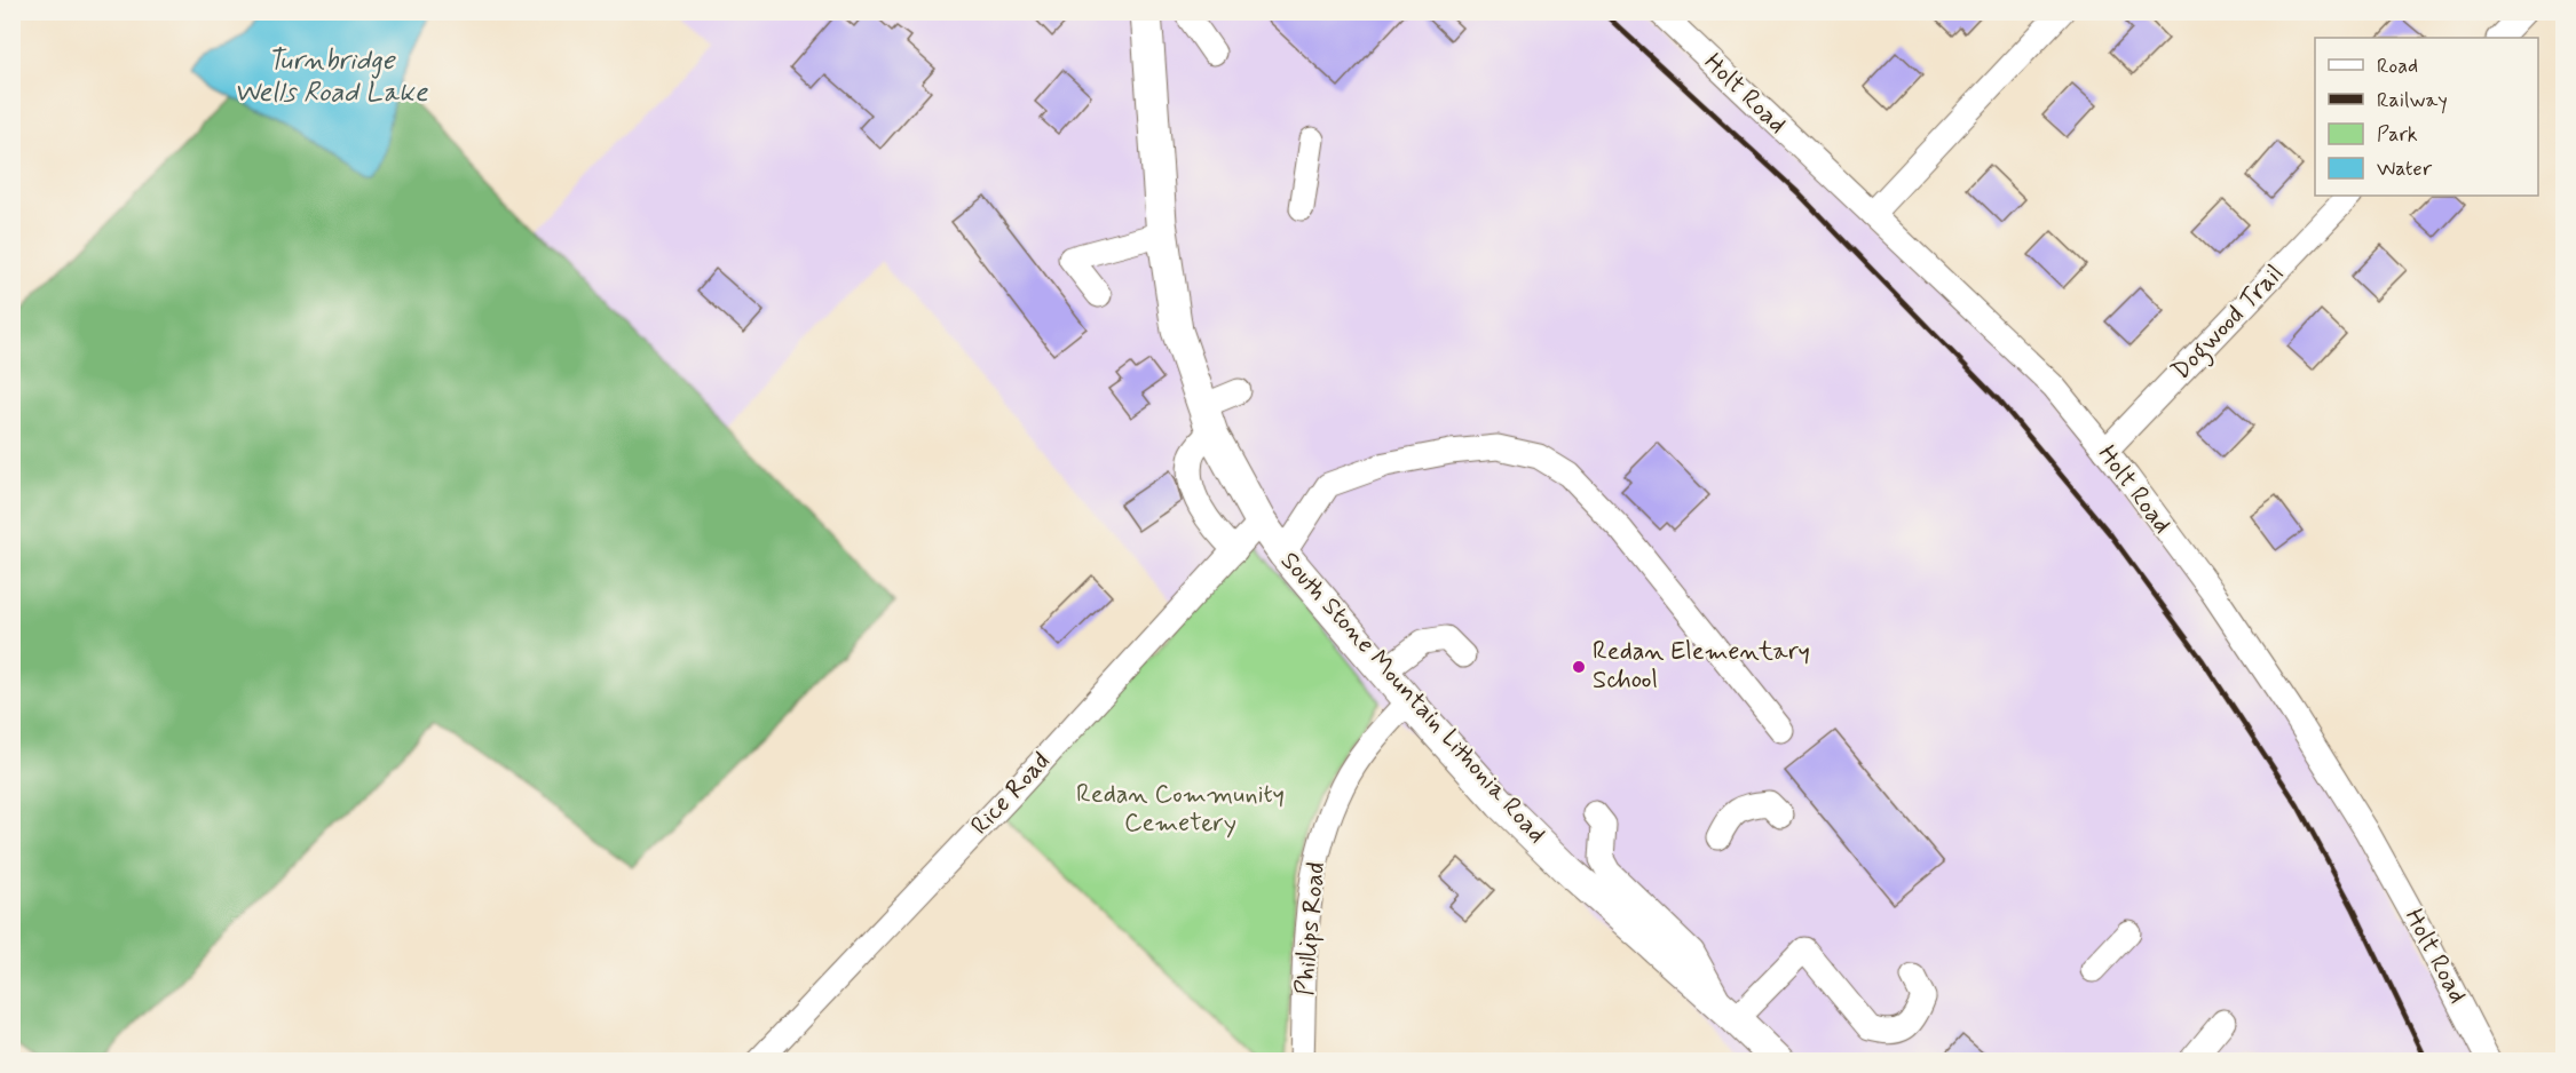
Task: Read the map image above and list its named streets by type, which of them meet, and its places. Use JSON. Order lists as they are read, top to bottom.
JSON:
{
  "streets": {
    "main road": ["South Stone Mountain Lithonia Road"],
    "street": [
      "Holt Road",
      "Dogwood Trail",
      "Rice Road",
      "Phillips Road"
    ]
  },
  "crossings": [
    ["Holt Road", "Dogwood Trail"],
    ["South Stone Mountain Lithonia Road", "Rice Road"],
    ["South Stone Mountain Lithonia Road", "Phillips Road"]
  ],
  "water": ["Turnbridge Wells Road Lake"],
  "parks": ["Redan Community Cemetery"],
  "places": ["Redan Elementary School"],
  "legend": [
    "Road",
    "Railway",
    "Park",
    "Water"
  ]
}
